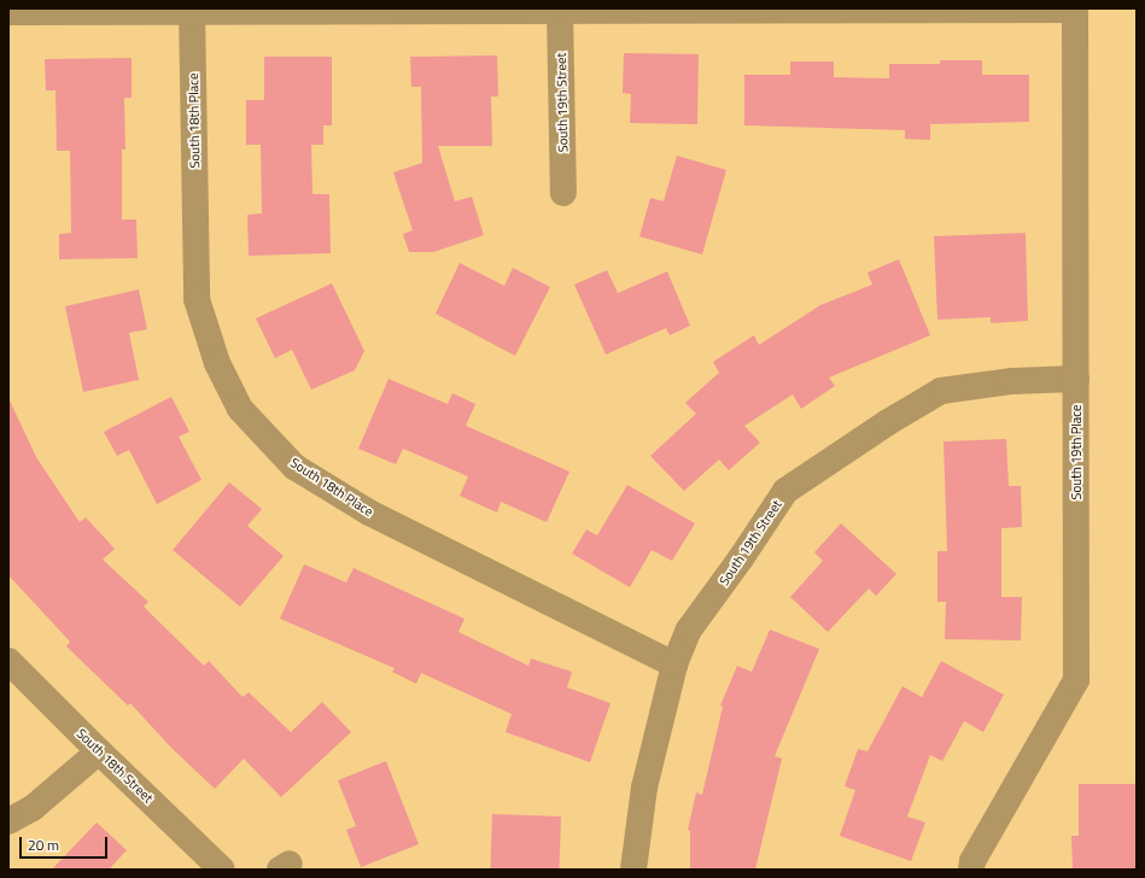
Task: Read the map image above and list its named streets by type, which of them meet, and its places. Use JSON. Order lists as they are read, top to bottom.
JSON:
{
  "streets": {
    "street": [
      "South 19th Street",
      "South 18th Place",
      "South 19th Place",
      "South 18th Street"
    ]
  },
  "crossings": [
    ["South 19th Street", "South 18th Place"],
    ["South 19th Street", "South 19th Place"]
  ],
  "scale_bar": "20 m"
}
